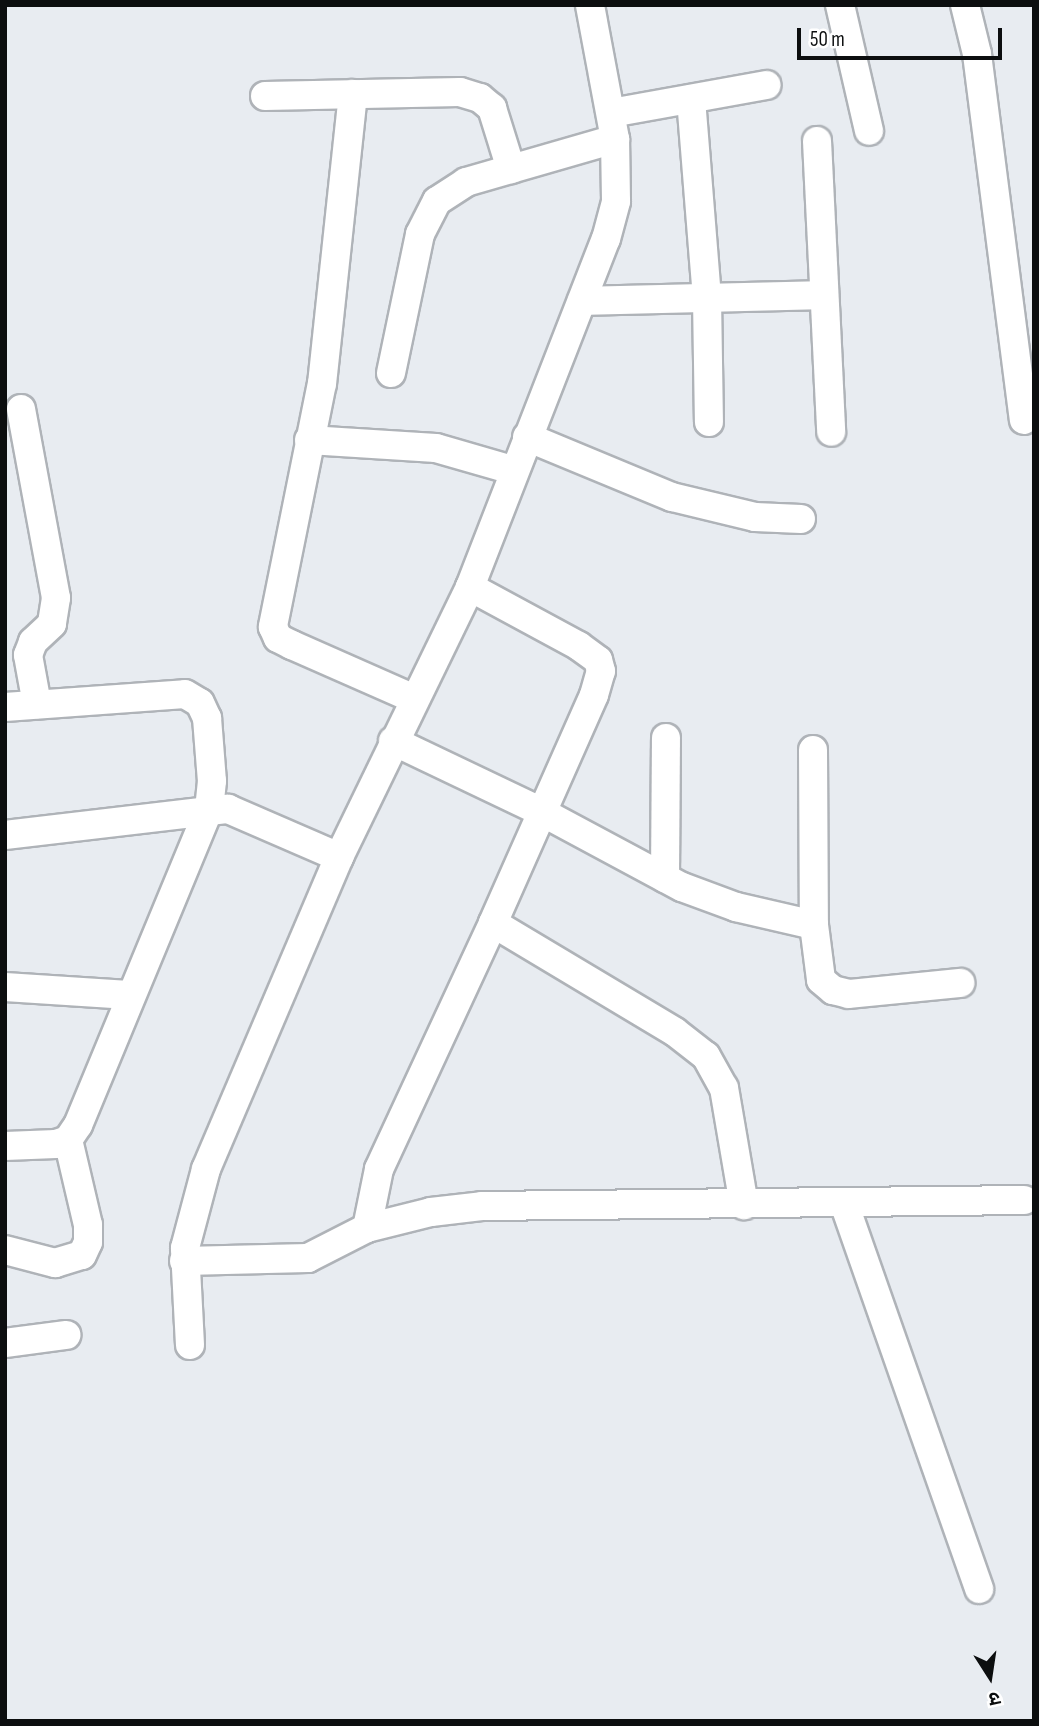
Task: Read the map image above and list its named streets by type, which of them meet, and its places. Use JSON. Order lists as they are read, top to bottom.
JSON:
{
  "scale_bar": "50 m",
  "north": "bottom"
}
